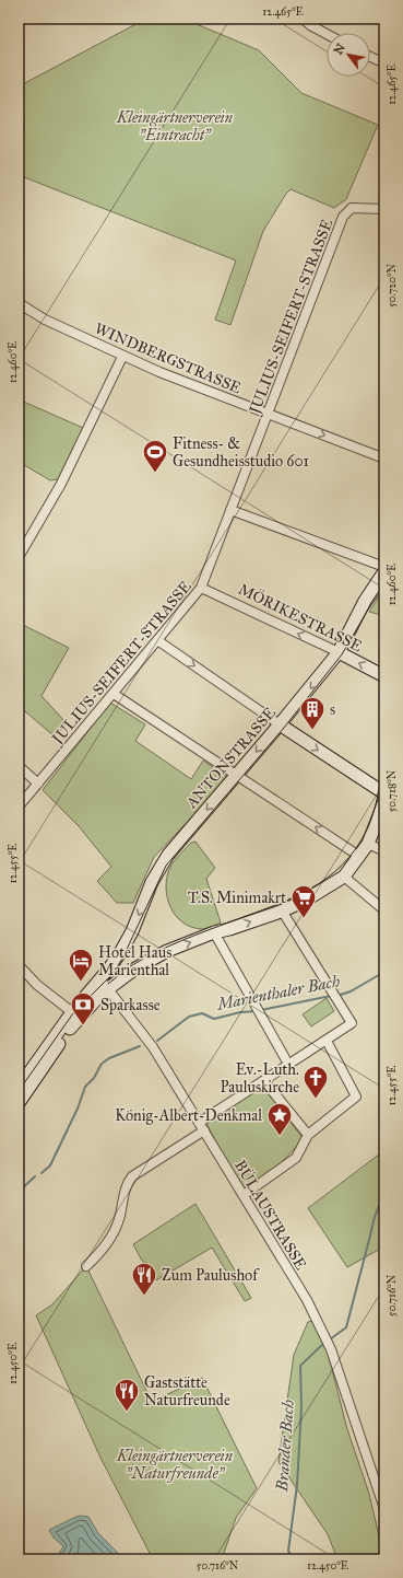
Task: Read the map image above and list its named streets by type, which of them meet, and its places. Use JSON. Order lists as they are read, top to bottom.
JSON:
{
  "streets": {
    "main road": ["MÖRIKESTRASSE", "ANTONSTRASSE"],
    "street": ["JULIUS-SEIFERT-STRASSE", "WINDBERGSTRASSE", "BÜLAUSTRASSE"]
  },
  "crossings": [
    ["JULIUS-SEIFERT-STRASSE", "WINDBERGSTRASSE"],
    ["JULIUS-SEIFERT-STRASSE", "MÖRIKESTRASSE"],
    ["MÖRIKESTRASSE", "ANTONSTRASSE"],
    ["ANTONSTRASSE", "BÜLAUSTRASSE"]
  ],
  "one_way": ["MÖRIKESTRASSE", "ANTONSTRASSE"],
  "water": ["Marienthaler Bach", "Brander Bach"],
  "parks": ["Kleingärtnerverein \"Eintracht\"", "Kleingärtnerverein \"Naturfreunde\""],
  "places": {
    "sports": ["Fitness- & Gesundheisstudio 601"],
    "building": ["s"],
    "supermarket": ["T.S. Minimakrt"],
    "hotel": ["Hotel Haus Marienthal"],
    "bank": ["Sparkasse"],
    "church": ["Ev.-Luth. Pauluskirche"],
    "place": ["König-Albert-Denkmal"],
    "restaurant": ["Zum Paulushof", "Gaststätte Naturfreunde"]
  },
  "north": "top left",
  "coordinates": [
    "12.465°E",
    "50.720°N",
    "12.460°E",
    "50.718°N",
    "12.455°E",
    "50.716°N",
    "12.450°E"
  ]
}
